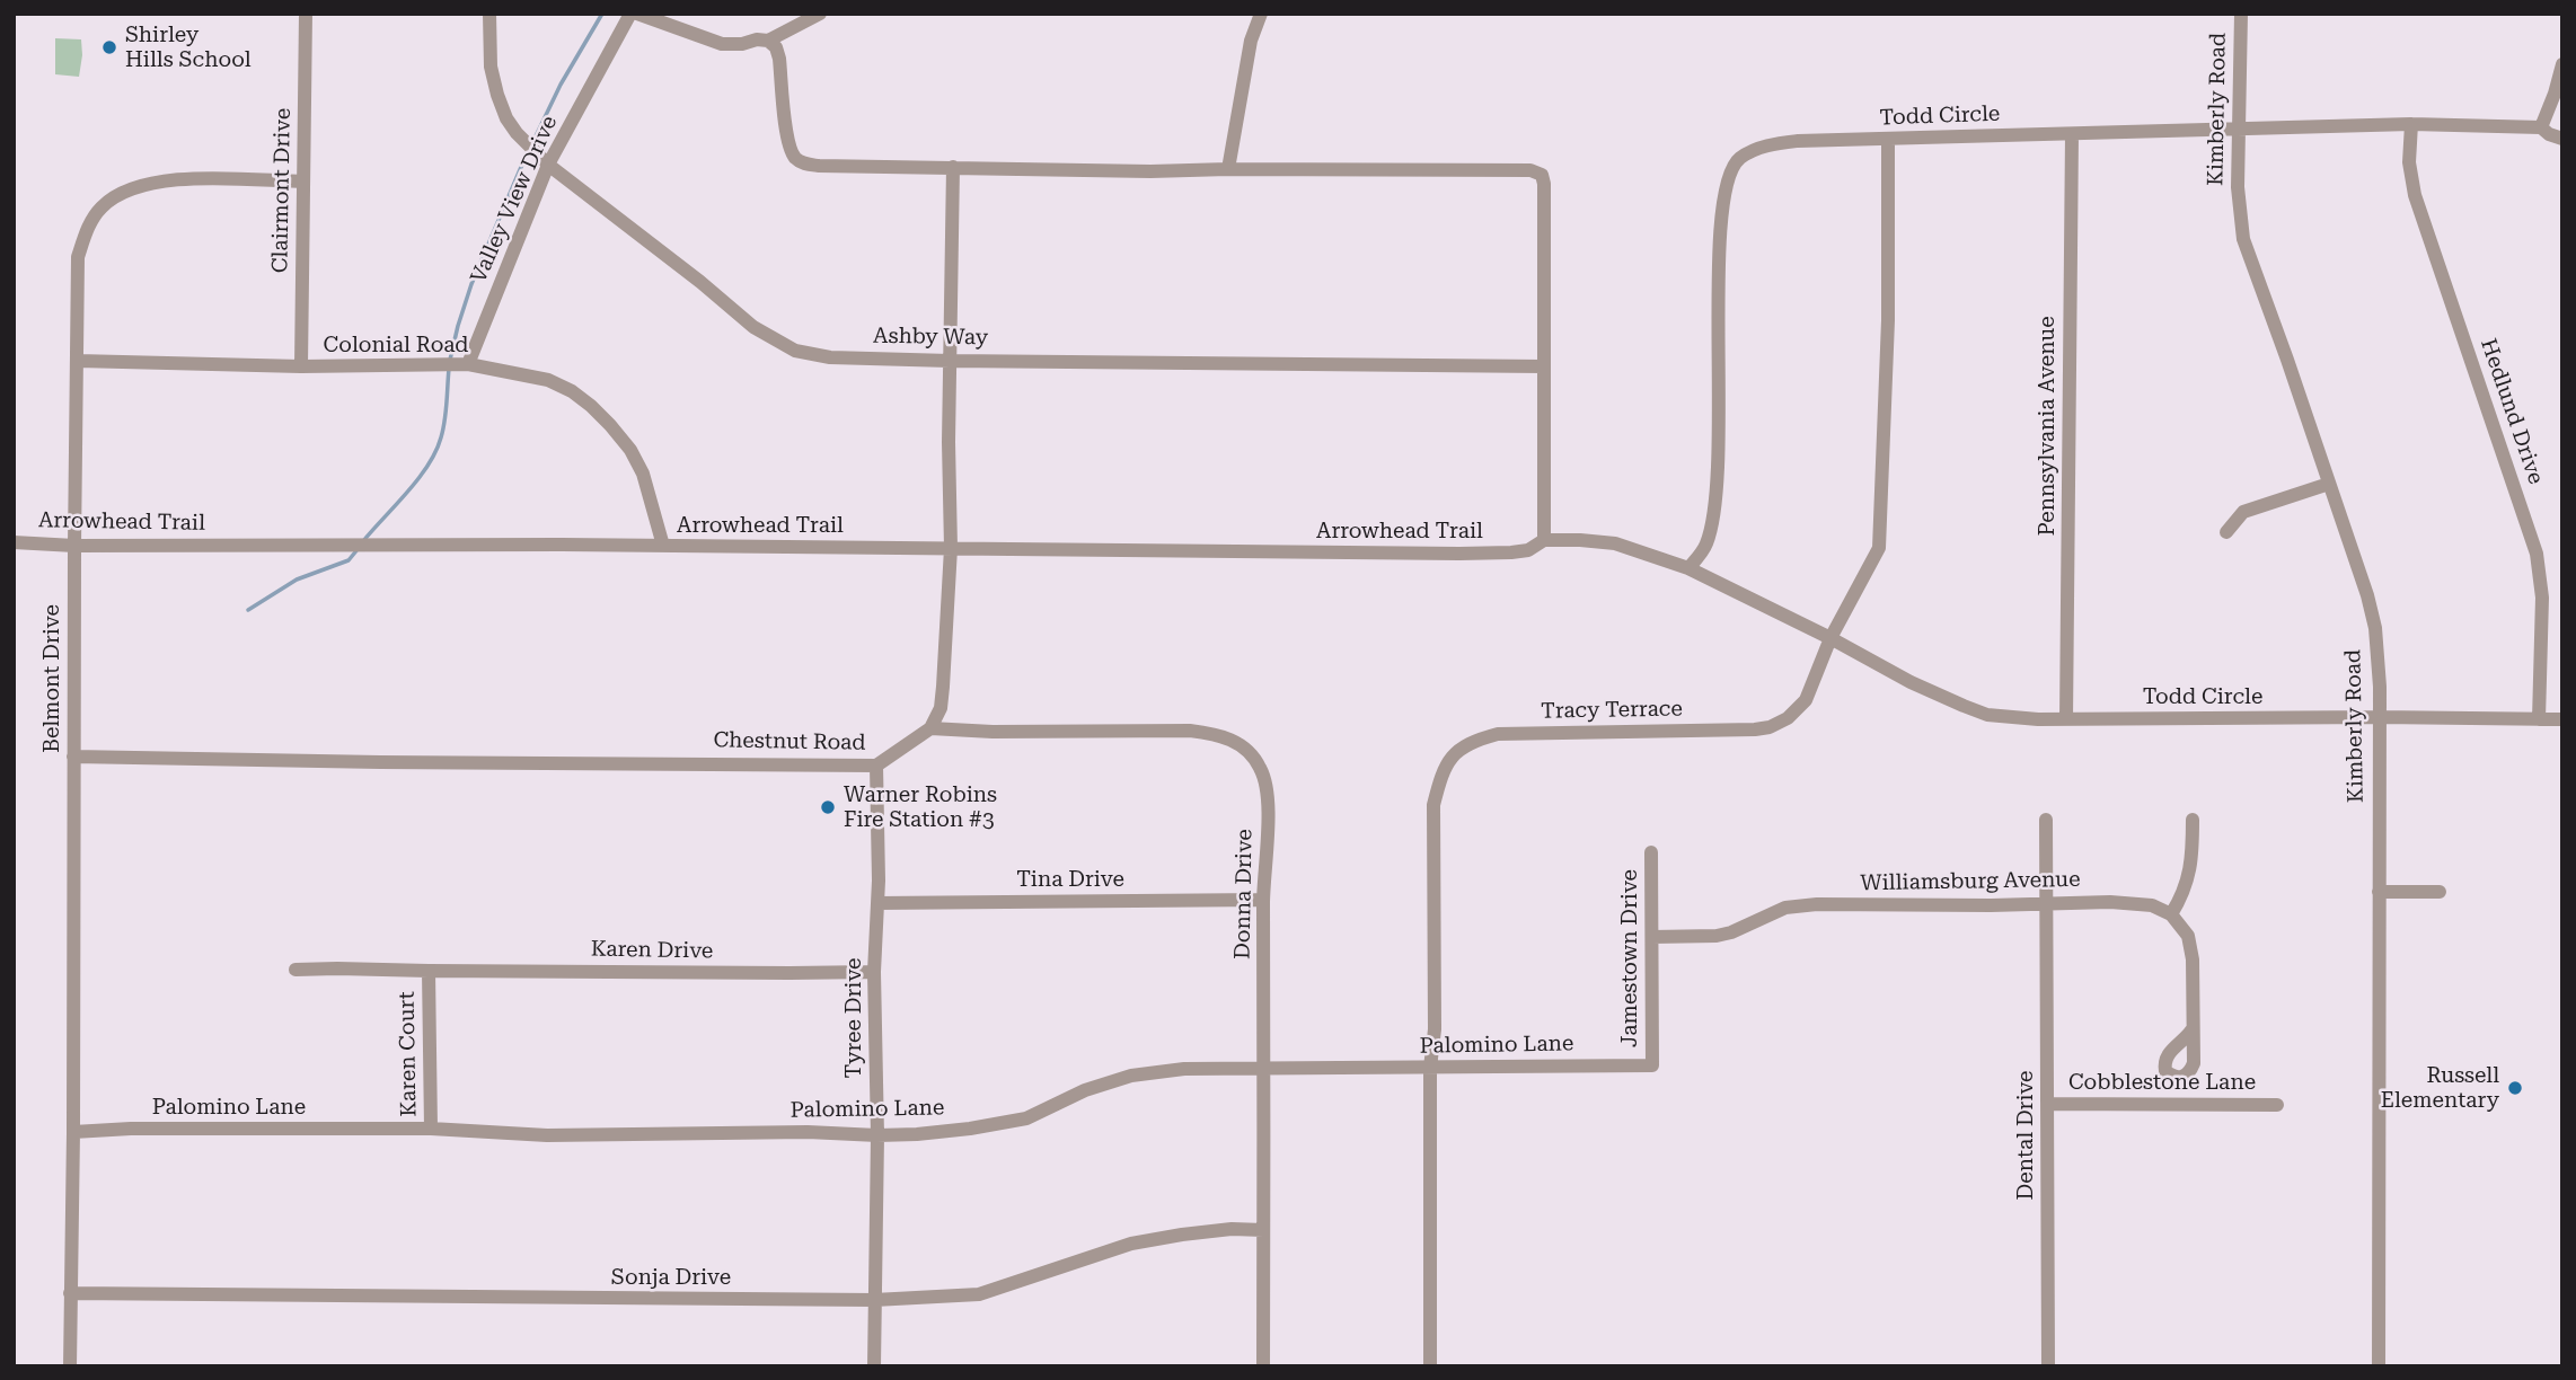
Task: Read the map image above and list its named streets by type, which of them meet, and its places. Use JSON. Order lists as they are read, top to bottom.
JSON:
{
  "streets": {
    "street": [
      "Kimberly Road",
      "Todd Circle",
      "Clairmont Drive",
      "Valley View Drive",
      "Ashby Way",
      "Colonial Road",
      "Hedlund Drive",
      "Pennsylvania Avenue",
      "Arrowhead Trail",
      "Belmont Drive",
      "Tracy Terrace",
      "Chestnut Road",
      "Tina Drive",
      "Williamsburg Avenue",
      "Donna Drive",
      "Karen Drive",
      "Jamestown Drive",
      "Tyree Drive",
      "Palomino Lane",
      "Karen Court",
      "Cobblestone Lane",
      "Dental Drive",
      "Sonja Drive"
    ]
  },
  "crossings": [
    ["Kimberly Road", "Todd Circle"],
    ["Todd Circle", "Hedlund Drive"],
    ["Todd Circle", "Pennsylvania Avenue"],
    ["Todd Circle", "Arrowhead Trail"],
    ["Todd Circle", "Tracy Terrace"],
    ["Clairmont Drive", "Colonial Road"],
    ["Clairmont Drive", "Belmont Drive"],
    ["Valley View Drive", "Ashby Way"],
    ["Valley View Drive", "Colonial Road"],
    ["Colonial Road", "Arrowhead Trail"],
    ["Colonial Road", "Belmont Drive"],
    ["Arrowhead Trail", "Belmont Drive"],
    ["Belmont Drive", "Chestnut Road"],
    ["Belmont Drive", "Palomino Lane"],
    ["Belmont Drive", "Sonja Drive"],
    ["Tracy Terrace", "Palomino Lane"],
    ["Chestnut Road", "Donna Drive"],
    ["Chestnut Road", "Tyree Drive"],
    ["Tina Drive", "Donna Drive"],
    ["Tina Drive", "Tyree Drive"],
    ["Williamsburg Avenue", "Jamestown Drive"],
    ["Williamsburg Avenue", "Dental Drive"],
    ["Donna Drive", "Palomino Lane"],
    ["Donna Drive", "Sonja Drive"],
    ["Karen Drive", "Tyree Drive"],
    ["Karen Drive", "Karen Court"],
    ["Jamestown Drive", "Palomino Lane"],
    ["Tyree Drive", "Palomino Lane"],
    ["Tyree Drive", "Sonja Drive"],
    ["Palomino Lane", "Karen Court"],
    ["Cobblestone Lane", "Dental Drive"]
  ],
  "places": ["Shirley Hills School", "Warner Robins Fire Station #3", "Russell Elementary"]
}
